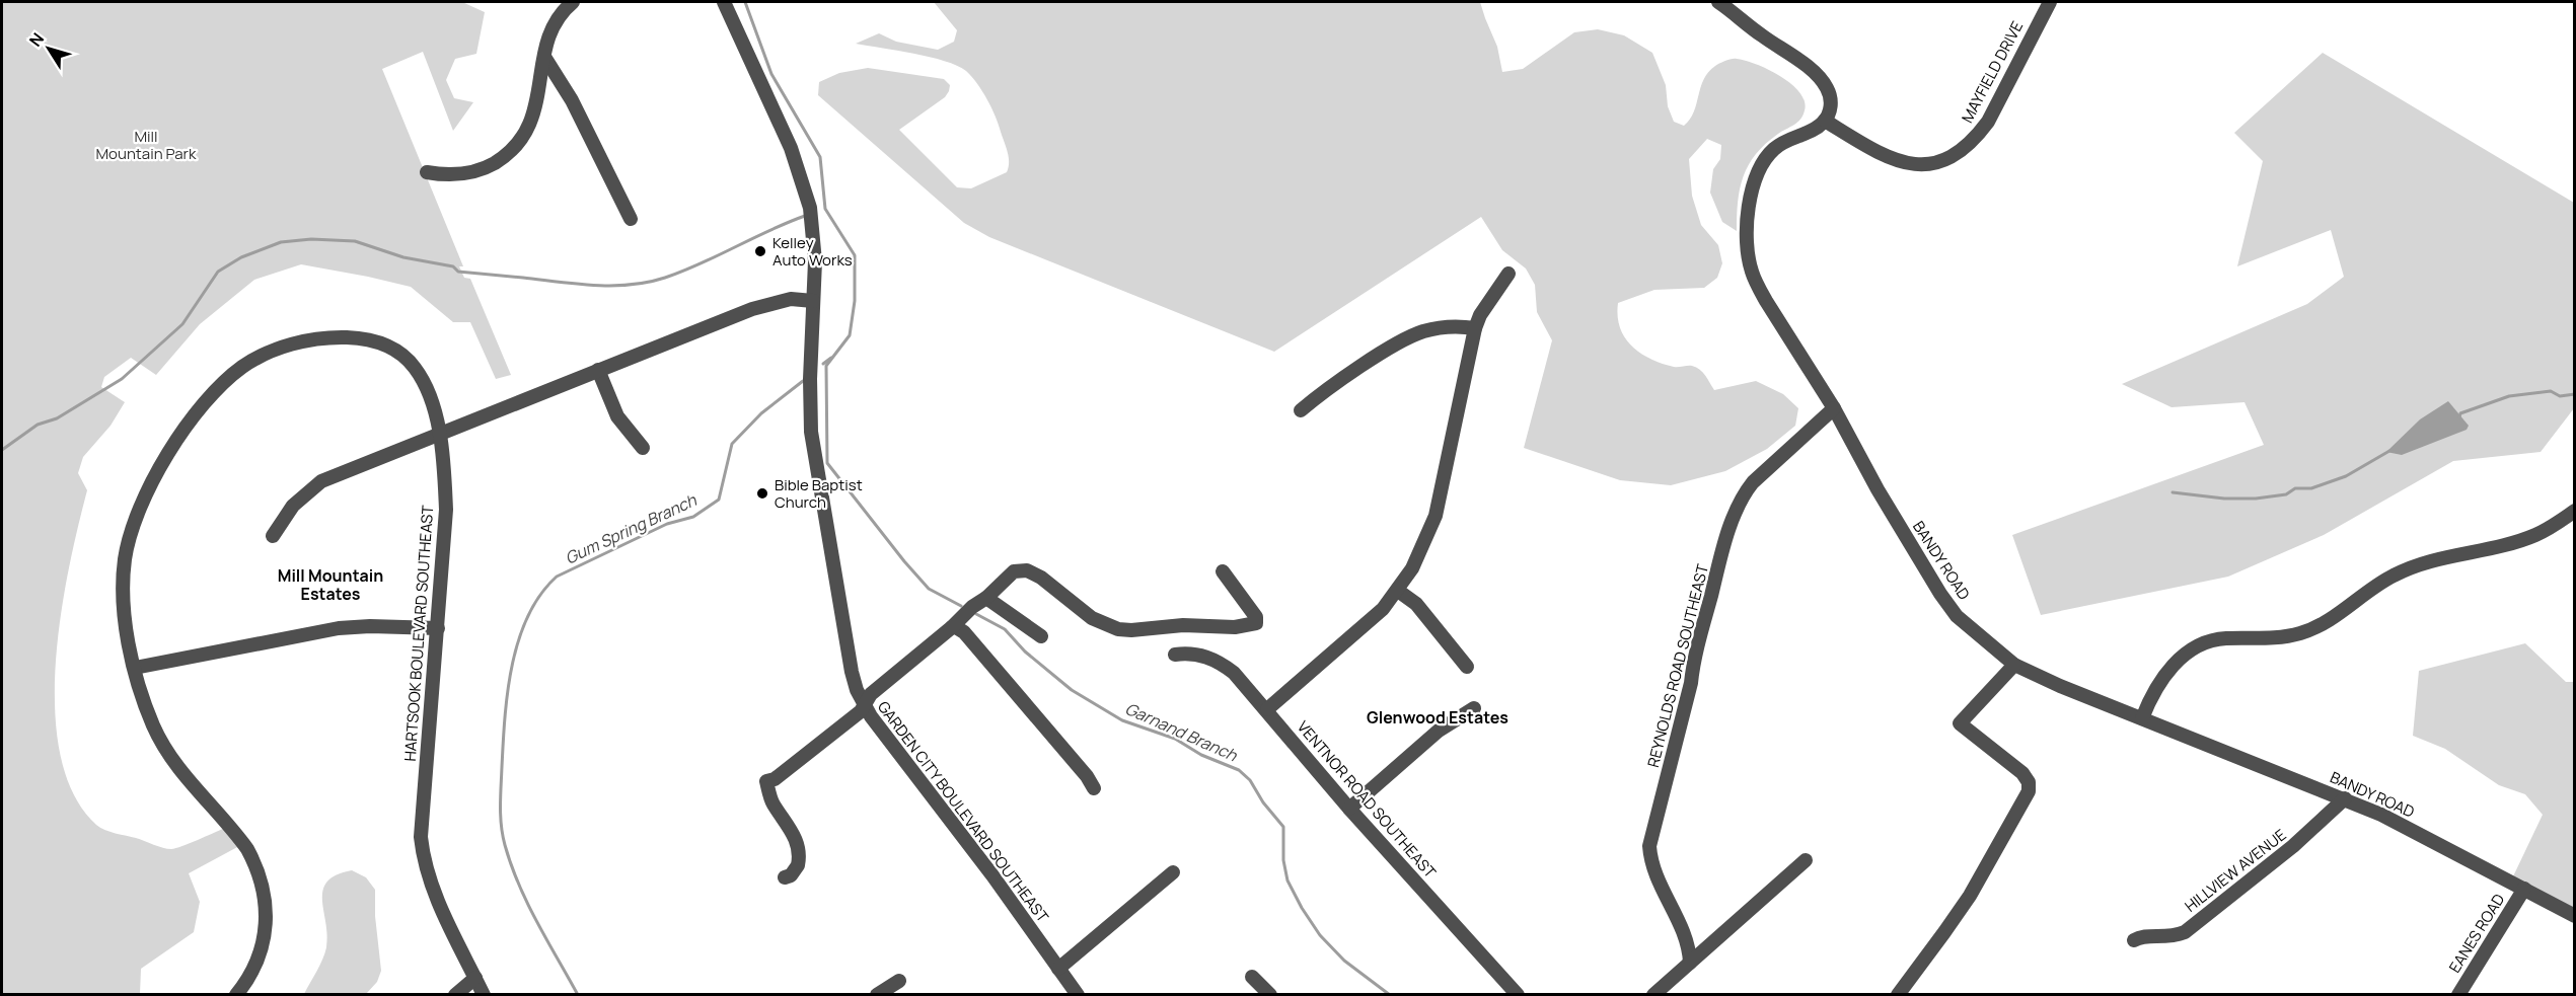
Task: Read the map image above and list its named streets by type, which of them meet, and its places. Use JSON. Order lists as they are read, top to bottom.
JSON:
{
  "streets": {
    "street": [
      "MAYFIELD DRIVE",
      "BANDY ROAD",
      "HARTSOOK BOULEVARD SOUTHEAST",
      "REYNOLDS ROAD SOUTHEAST",
      "VENTNOR ROAD SOUTHEAST",
      "GARDEN CITY BOULEVARD SOUTHEAST",
      "HILLVIEW AVENUE",
      "EANES ROAD"
    ]
  },
  "crossings": [
    ["MAYFIELD DRIVE", "BANDY ROAD"],
    ["BANDY ROAD", "REYNOLDS ROAD SOUTHEAST"],
    ["BANDY ROAD", "HILLVIEW AVENUE"],
    ["BANDY ROAD", "EANES ROAD"]
  ],
  "districts": ["Mill Mountain Estates", "Glenwood Estates"],
  "water": ["Gum Spring Branch", "Garnand Branch"],
  "parks": ["Mill Mountain Park"],
  "places": ["Kelley Auto Works", "Bible Baptist Church"],
  "north": "top left"
}
